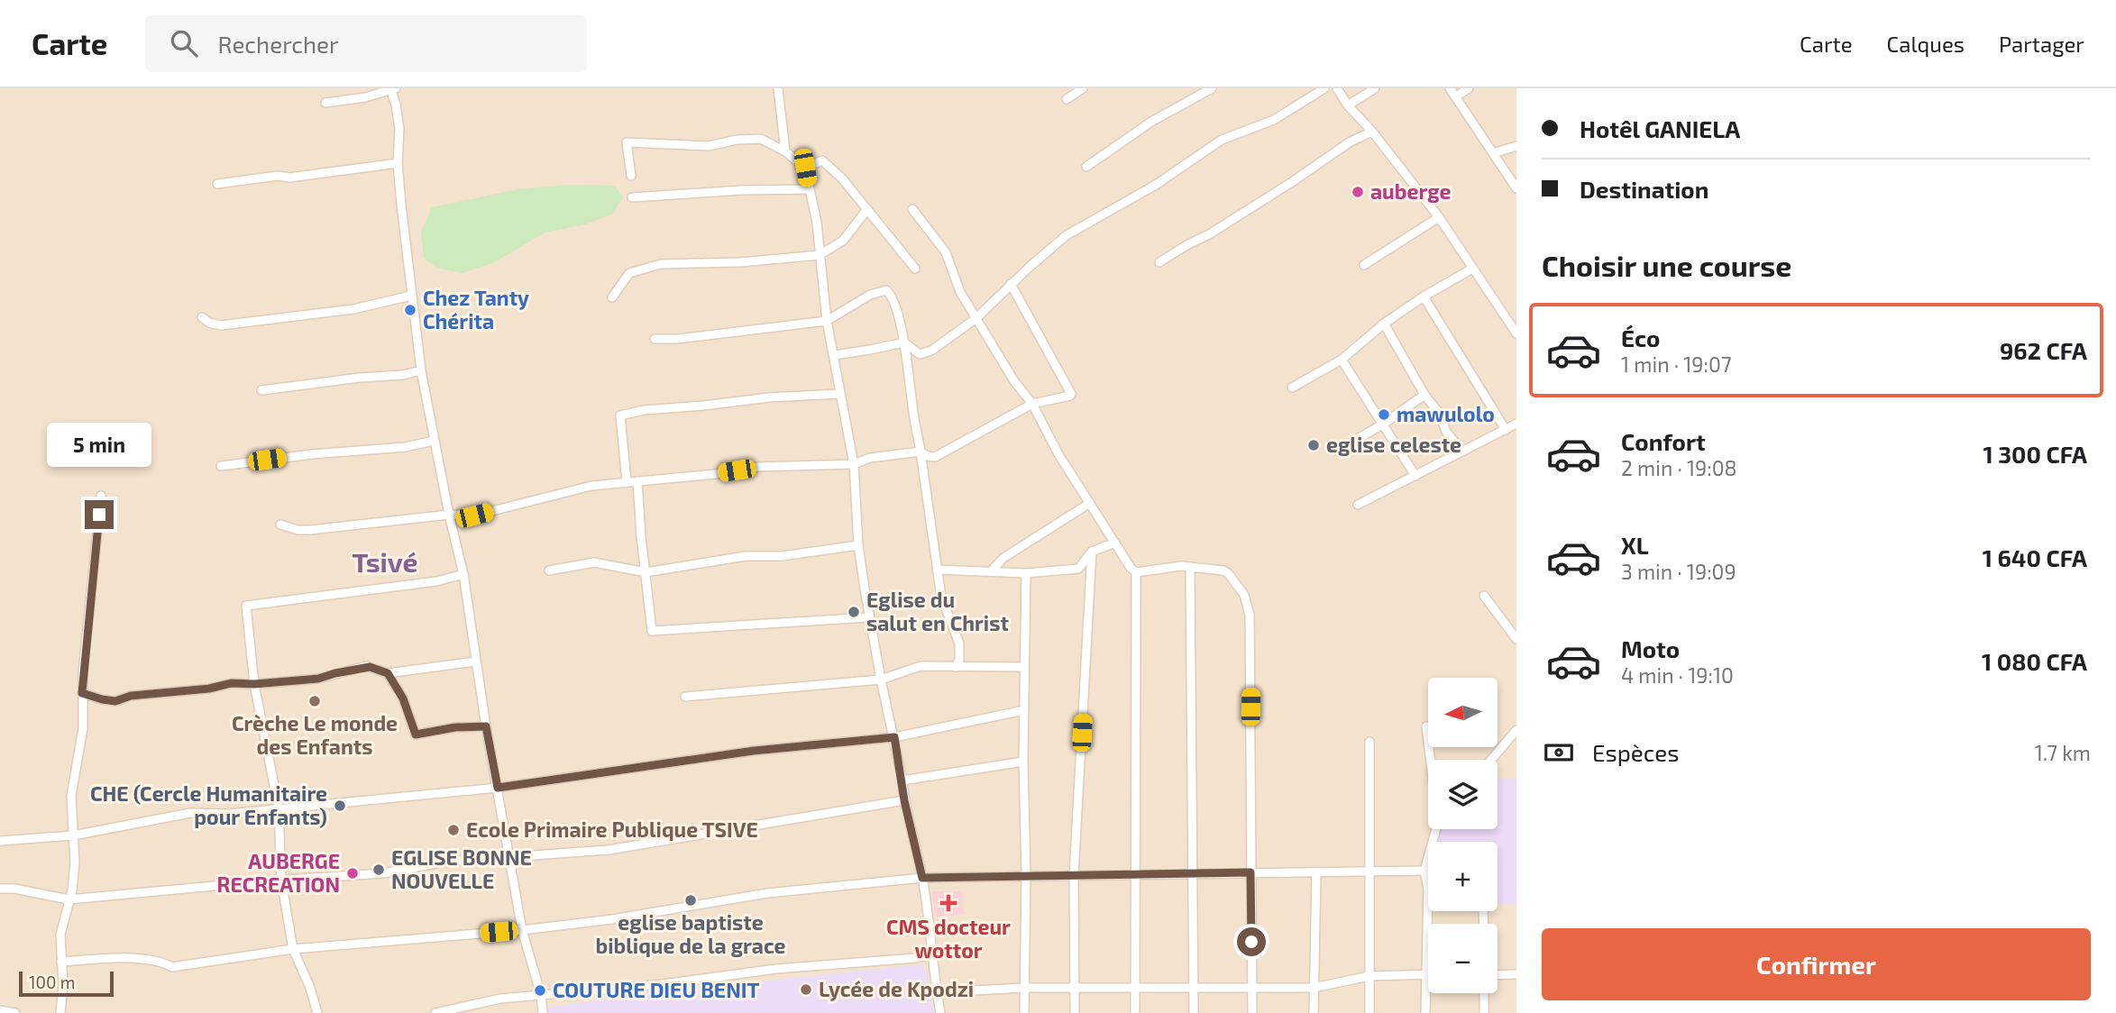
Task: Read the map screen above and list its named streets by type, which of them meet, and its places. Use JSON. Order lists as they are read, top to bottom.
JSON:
{
  "districts": ["Tsivé"],
  "places": {
    "other": [
      "auberge",
      "Chez Tanty Chérita",
      "mawulolo",
      "eglise celeste",
      "Eglise du salut en Christ",
      "Crèche Le monde des Enfants",
      "CHE (Cercle Humanitaire pour Enfants)",
      "Ecole Primaire Publique TSIVE",
      "EGLISE BONNE NOUVELLE",
      "AUBERGE RECREATION",
      "eglise baptiste biblique de la grace",
      "Lycée de Kpodzi",
      "COUTURE DIEU BENIT"
    ],
    "health": ["CMS docteur wottor"]
  },
  "scale_bar": "100 m",
  "north": "left",
  "page": {
    "header": "Carte",
    "search": "Rechercher",
    "nav": ["Carte", "Calques", "Partager"],
    "banner": ["Hotêl GANIELA", "Destination"],
    "heading": "Choisir une course",
    "list": [
      {
        "name": "Éco",
        "note": "1 min · 19:07",
        "value": "962 CFA"
      },
      {
        "name": "Confort",
        "note": "2 min · 19:08",
        "value": "1 300 CFA"
      },
      {
        "name": "XL",
        "note": "3 min · 19:09",
        "value": "1 640 CFA"
      },
      {
        "name": "Moto",
        "note": "4 min · 19:10",
        "value": "1 080 CFA"
      }
    ],
    "bubble": "5 min",
    "map_buttons": ["+", "−"],
    "pay": ["Espèces", "1.7 km"],
    "buttons": "Confirmer",
    "scale": "100 m"
  }
}
